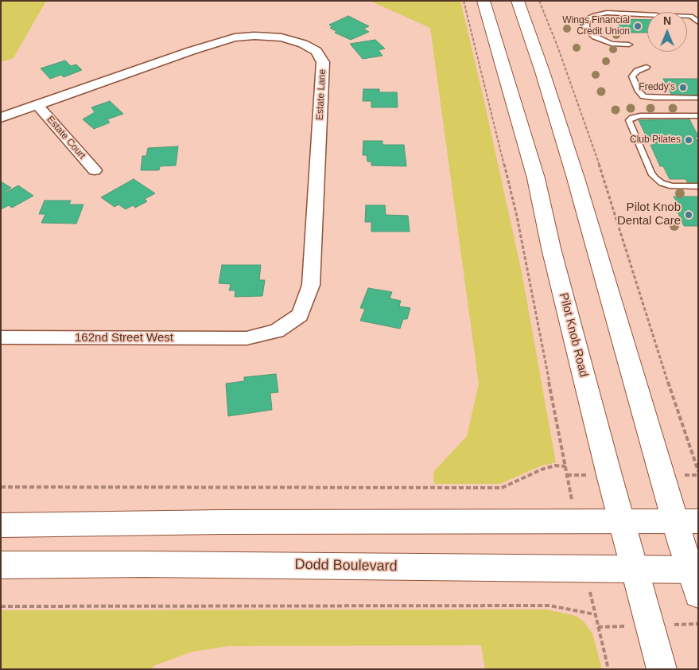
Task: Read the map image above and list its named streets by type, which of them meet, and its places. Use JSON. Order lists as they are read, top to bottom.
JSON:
{
  "streets": {
    "main road": ["Pilot Knob Road", "Dodd Boulevard"],
    "street": ["Estate Lane", "Estate Court", "162nd Street West"]
  },
  "crossings": [
    ["Estate Lane", "Estate Court"],
    ["Estate Lane", "162nd Street West"],
    ["Pilot Knob Road", "Dodd Boulevard"]
  ],
  "places": [
    "Wings Financial Credit Union",
    "Freddy's",
    "Club Pilates",
    "Pilot Knob Dental Care"
  ],
  "north": "top"
}
